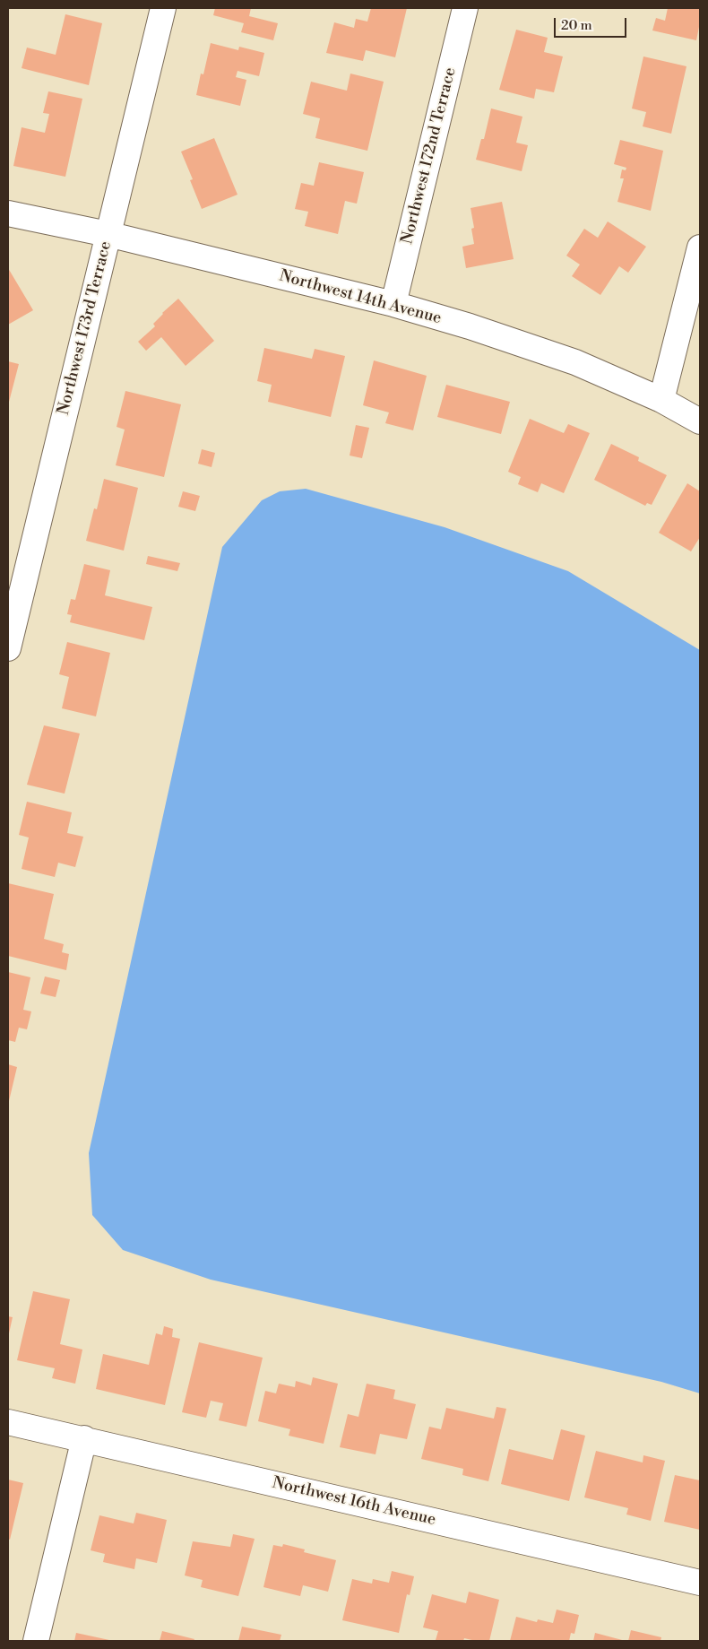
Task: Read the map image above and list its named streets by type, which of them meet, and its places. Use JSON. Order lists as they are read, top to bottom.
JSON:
{
  "streets": {
    "street": [
      "Northwest 172nd Terrace",
      "Northwest 14th Avenue",
      "Northwest 173rd Terrace",
      "Northwest 16th Avenue"
    ]
  },
  "crossings": [
    ["Northwest 172nd Terrace", "Northwest 14th Avenue"],
    ["Northwest 14th Avenue", "Northwest 173rd Terrace"]
  ],
  "scale_bar": "20 m"
}
